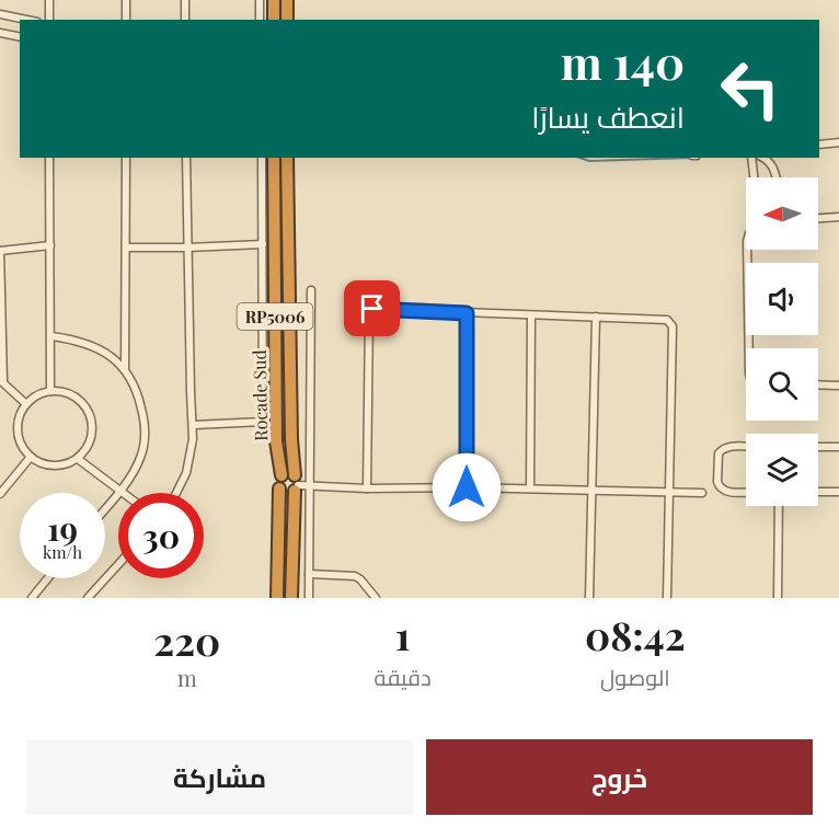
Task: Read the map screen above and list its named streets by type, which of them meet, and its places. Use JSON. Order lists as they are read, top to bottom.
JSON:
{
  "streets": {
    "highway": ["RP5006", "Rocade Sud"]
  },
  "north": "left",
  "page": {
    "turn": ["140 m", "انعطف يسارًا"],
    "speed": "19 km/h",
    "limit": "30",
    "eta": [
      "08:42",
      "الوصول",
      "1",
      "دقيقة",
      "220",
      "m"
    ],
    "buttons": ["خروج", "مشاركة"]
  }
}
